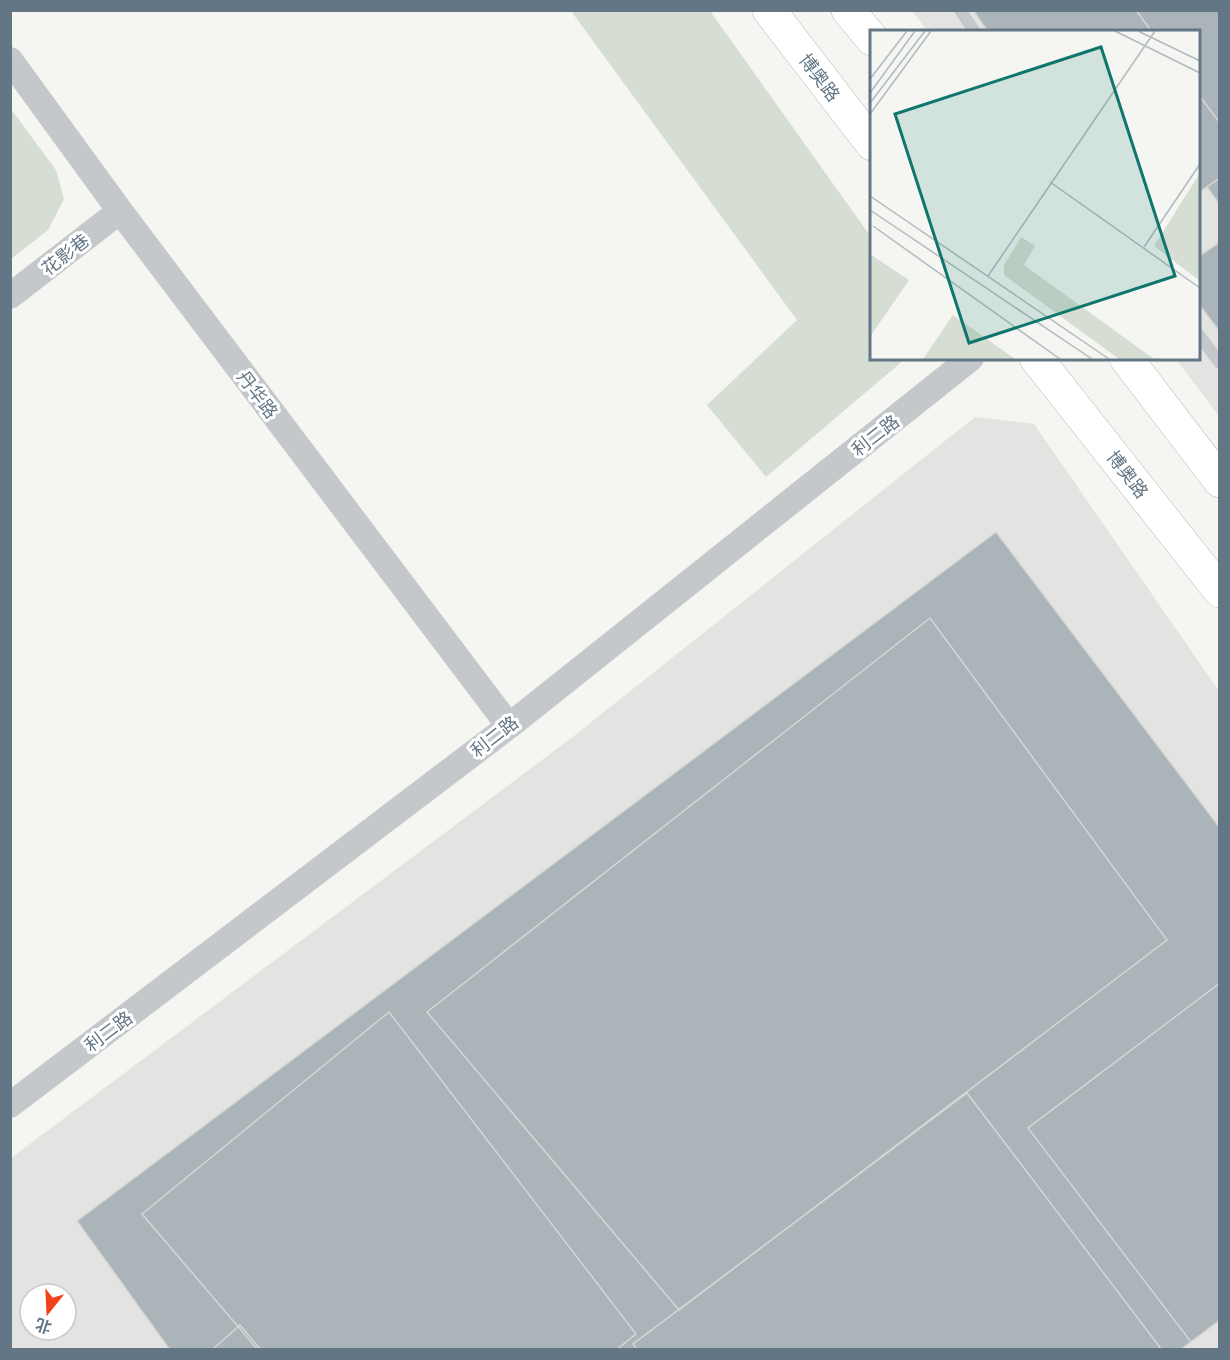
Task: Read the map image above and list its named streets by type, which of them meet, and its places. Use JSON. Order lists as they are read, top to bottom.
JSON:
{
  "streets": {
    "main road": ["博奥路"],
    "street": ["花影巷", "丹华路", "利二路"]
  },
  "crossings": [
    ["花影巷", "丹华路"],
    ["丹华路", "利二路"]
  ],
  "north": "bottom"
}
